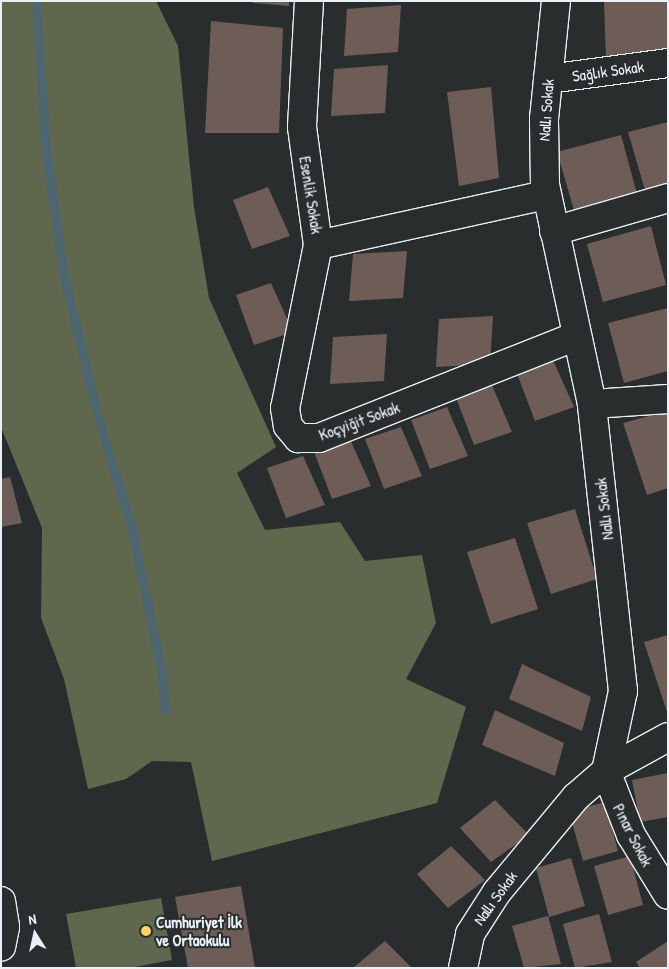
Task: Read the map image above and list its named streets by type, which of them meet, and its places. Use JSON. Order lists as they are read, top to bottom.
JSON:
{
  "streets": {
    "street": [
      "Sağlık Sokak",
      "Nallı Sokak",
      "Esenlik Sokak",
      "Koçyiğit Sokak",
      "Pınar Sokak"
    ]
  },
  "crossings": [
    ["Sağlık Sokak", "Nallı Sokak"],
    ["Nallı Sokak", "Esenlik Sokak"],
    ["Nallı Sokak", "Koçyiğit Sokak"],
    ["Nallı Sokak", "Pınar Sokak"],
    ["Esenlik Sokak", "Koçyiğit Sokak"]
  ],
  "places": ["Cumhuriyet İlk ve Ortaokulu"],
  "north": "top"
}
